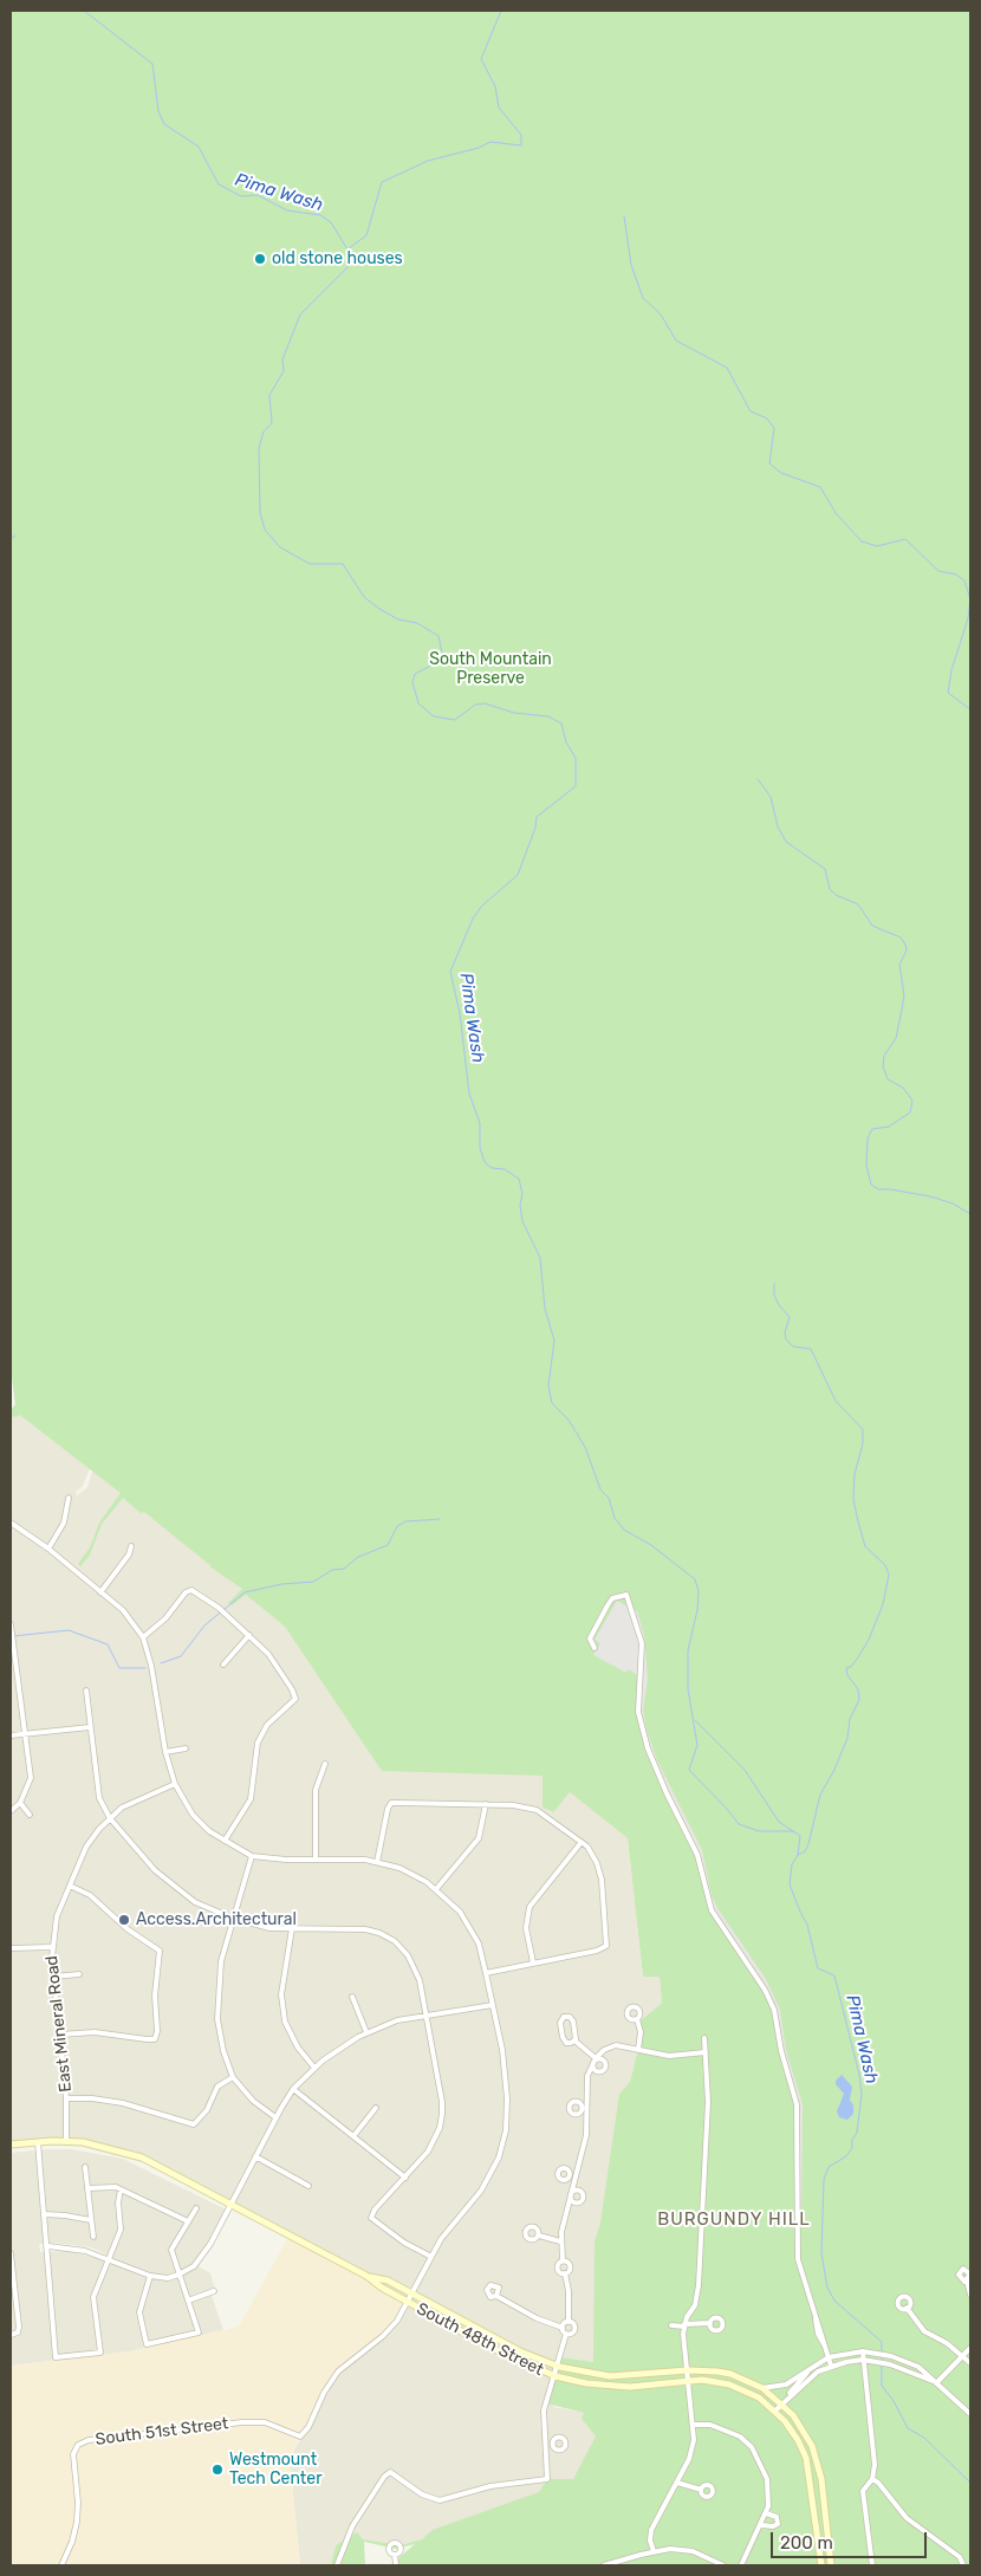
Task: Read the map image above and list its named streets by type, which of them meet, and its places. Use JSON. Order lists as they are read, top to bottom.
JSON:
{
  "streets": {
    "main road": ["South 48th Street"],
    "street": ["East Mineral Road", "South 51st Street"]
  },
  "crossings": [
    ["East Mineral Road", "South 48th Street"],
    ["South 48th Street", "South 51st Street"]
  ],
  "districts": ["BURGUNDY HILL"],
  "water": ["Pima Wash"],
  "parks": ["South Mountain Preserve"],
  "places": ["old stone houses", "Access.Architectural", "Westmount Tech Center"],
  "scale_bar": "200 m"
}
